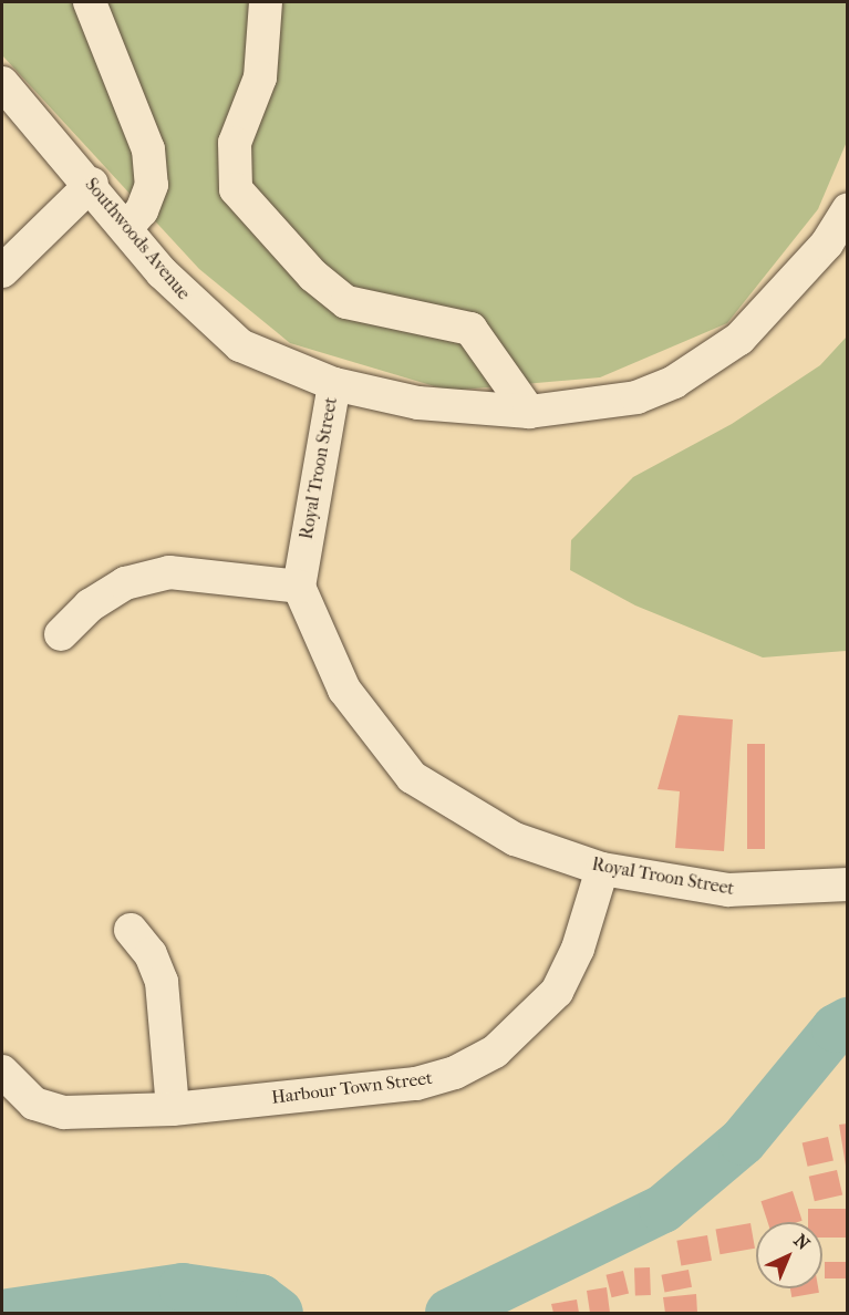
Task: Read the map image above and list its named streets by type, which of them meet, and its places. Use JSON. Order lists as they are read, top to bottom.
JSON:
{
  "streets": {
    "street": ["Southwoods Avenue", "Royal Troon Street", "Harbour Town Street"]
  },
  "crossings": [
    ["Southwoods Avenue", "Royal Troon Street"],
    ["Royal Troon Street", "Harbour Town Street"]
  ],
  "north": "top right"
}
